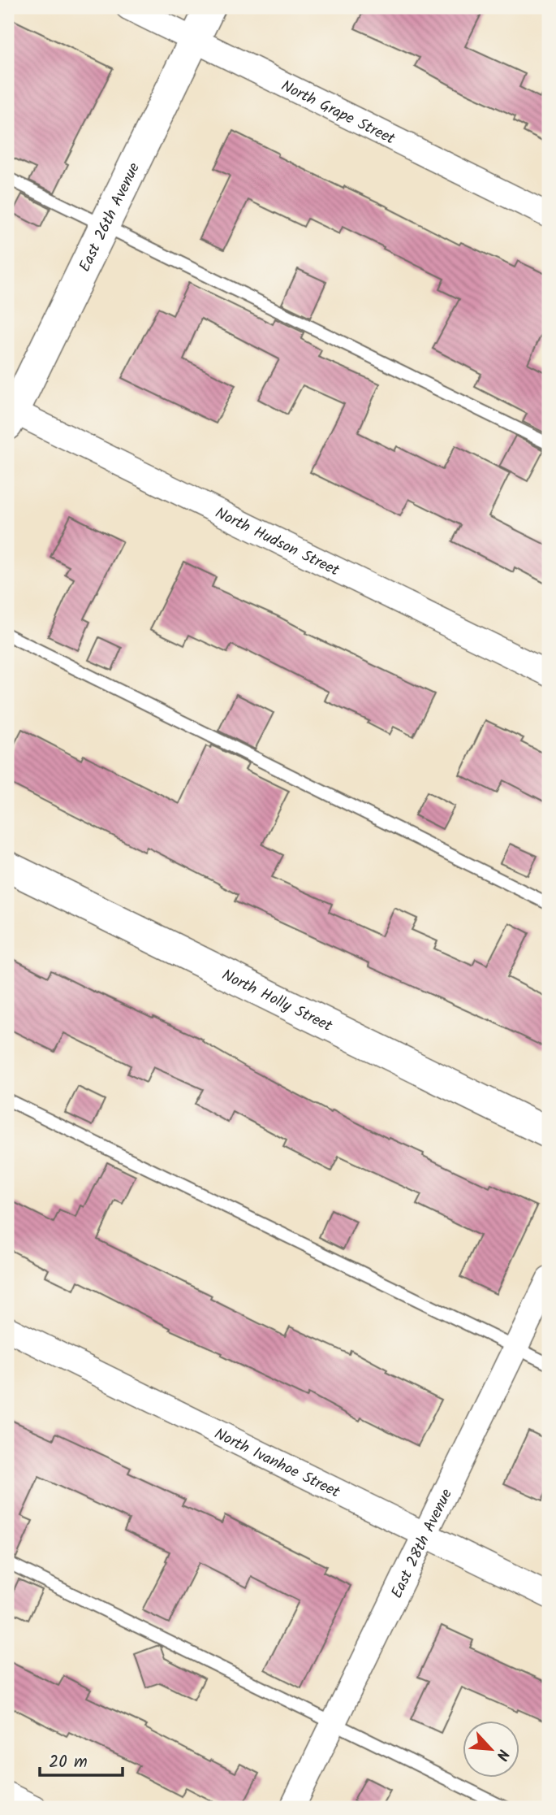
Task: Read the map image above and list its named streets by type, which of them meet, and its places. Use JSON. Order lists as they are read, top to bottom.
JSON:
{
  "streets": {
    "street": [
      "North Grape Street",
      "East 26th Avenue",
      "North Hudson Street",
      "North Holly Street",
      "North Ivanhoe Street",
      "East 28th Avenue"
    ]
  },
  "crossings": [
    ["North Grape Street", "East 26th Avenue"],
    ["East 26th Avenue", "North Hudson Street"],
    ["North Ivanhoe Street", "East 28th Avenue"]
  ],
  "scale_bar": "20 m",
  "north": "bottom right"
}
